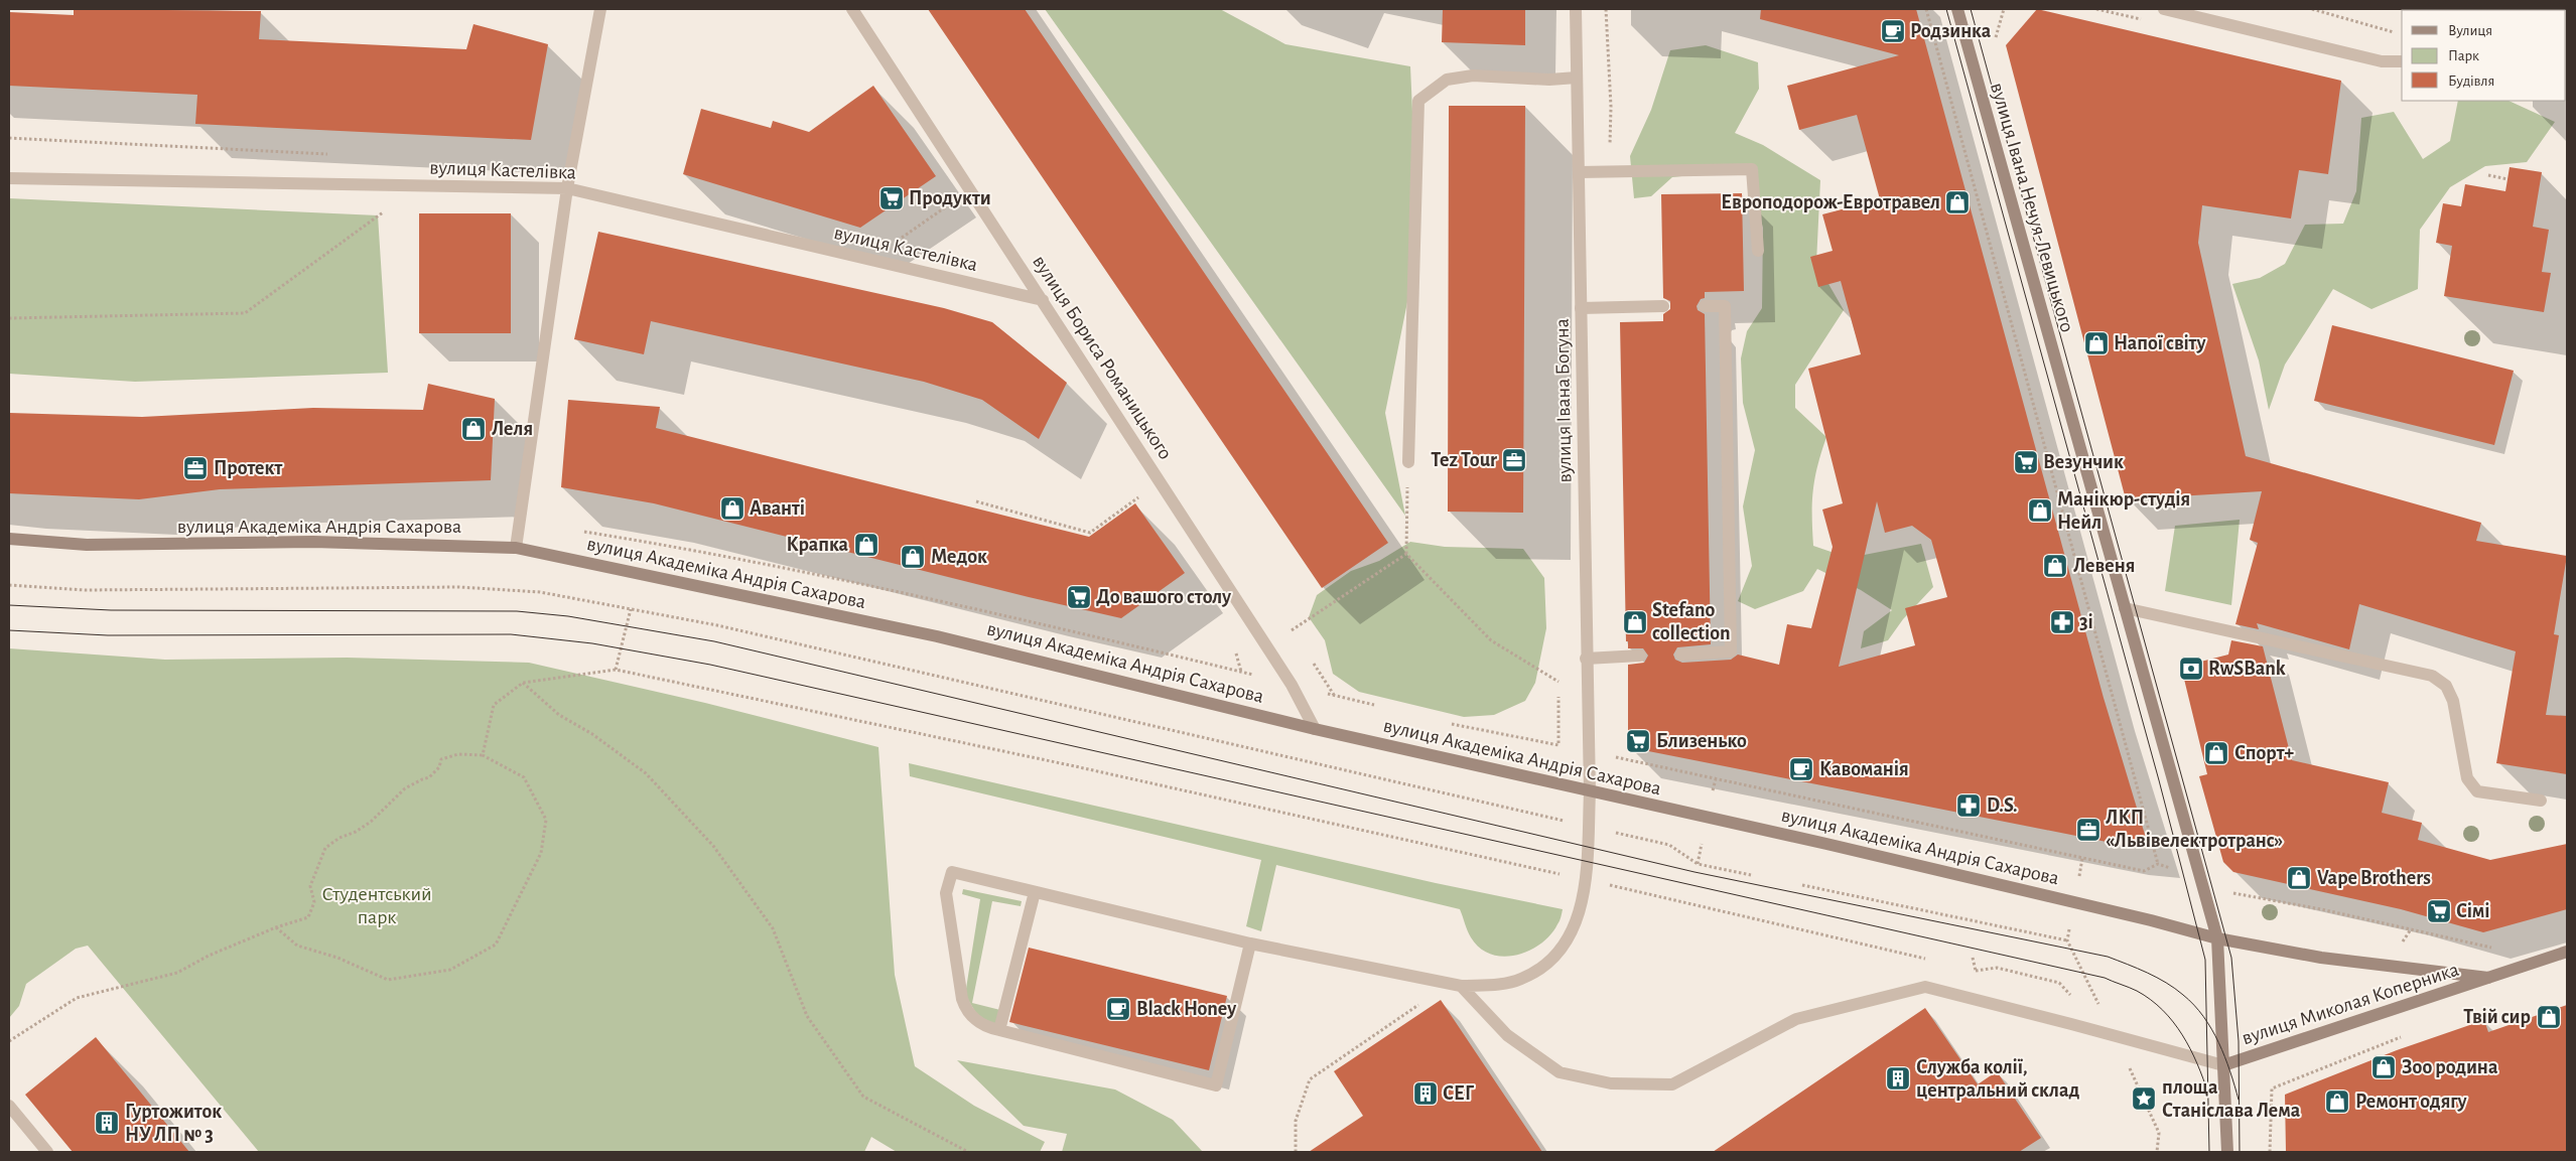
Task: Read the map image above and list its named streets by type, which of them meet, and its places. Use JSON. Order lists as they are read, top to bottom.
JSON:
{
  "streets": {
    "main road": ["вулиця Івана Нечуя-Левицького", "вулиця Академіка Андрія Сахарова", "вулиця Миколая Коперника"],
    "street": ["вулиця Кастелівка", "вулиця Бориса Романицького", "вулиця Івана Богуна"]
  },
  "crossings": [
    ["вулиця Кастелівка", "вулиця Бориса Романицького"],
    ["вулиця Івана Нечуя-Левицького", "вулиця Академіка Андрія Сахарова"],
    ["вулиця Івана Нечуя-Левицького", "вулиця Миколая Коперника"],
    ["вулиця Бориса Романицького", "вулиця Академіка Андрія Сахарова"],
    ["вулиця Івана Богуна", "вулиця Академіка Андрія Сахарова"],
    ["вулиця Академіка Андрія Сахарова", "вулиця Миколая Коперника"]
  ],
  "parks": ["Студентський парк"],
  "places": {
    "cafe": ["Родзинка", "Кавоманія", "Black Honey"],
    "supermarket": [
      "Продукти",
      "Везунчик",
      "До вашого столу",
      "Близенько",
      "Сімі"
    ],
    "shop": [
      "Европодорож-Евротравел",
      "Напої світу",
      "Леля",
      "Аванті",
      "Манікюр-студія Нейл",
      "Крапка",
      "Медок",
      "Левеня",
      "Stefano collection",
      "Спорт+",
      "Vape Brothers",
      "Твій сир",
      "Зоо родина",
      "Ремонт одягу"
    ],
    "office": ["Tez Tour", "Протект", "ЛКП «Львівелектротранс»"],
    "pharmacy": ["3і", "D.S."],
    "bank": ["RwSBank"],
    "building": ["Служба колії, центральний склад", "СЕГ", "Гуртожиток НУ ЛП № 3"],
    "place": ["площа Станіслава Лема"]
  },
  "legend": ["Вулиця", "Парк", "Будівля"]
}
